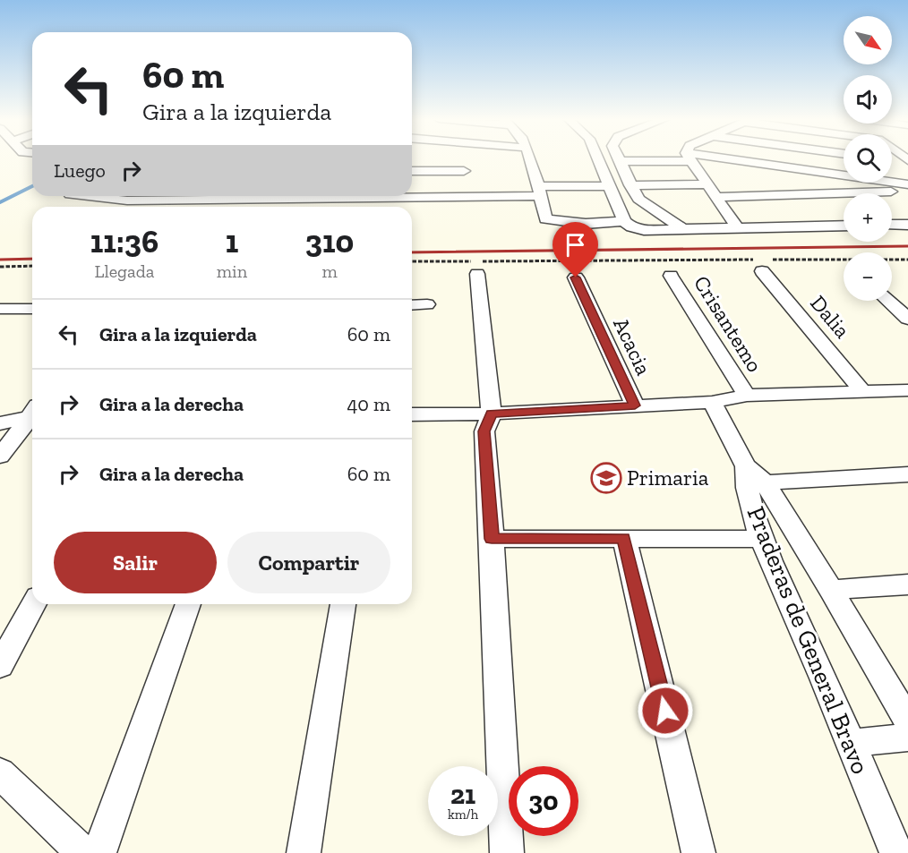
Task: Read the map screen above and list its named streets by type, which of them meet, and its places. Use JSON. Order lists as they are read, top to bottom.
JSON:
{
  "streets": {
    "street": [
      "Dalia",
      "Crisantemo",
      "Acacia",
      "Praderas de General Bravo"
    ]
  },
  "places": {
    "school or university": ["Primaria"]
  },
  "north": "bottom right",
  "page": {
    "map_buttons": ["+", "−"],
    "turn": ["60 m", "Gira a la izquierda"],
    "then": "Luego",
    "eta": [
      "11:36",
      "Llegada",
      "1",
      "min",
      "310",
      "m"
    ],
    "list": [
      {
        "name": "Gira a la izquierda",
        "value": "60 m"
      },
      {
        "name": "Gira a la derecha",
        "value": "40 m"
      },
      {
        "name": "Gira a la derecha",
        "value": "60 m"
      }
    ],
    "buttons": ["Salir", "Compartir"],
    "speed": "21 km/h",
    "limit": "30"
  }
}
